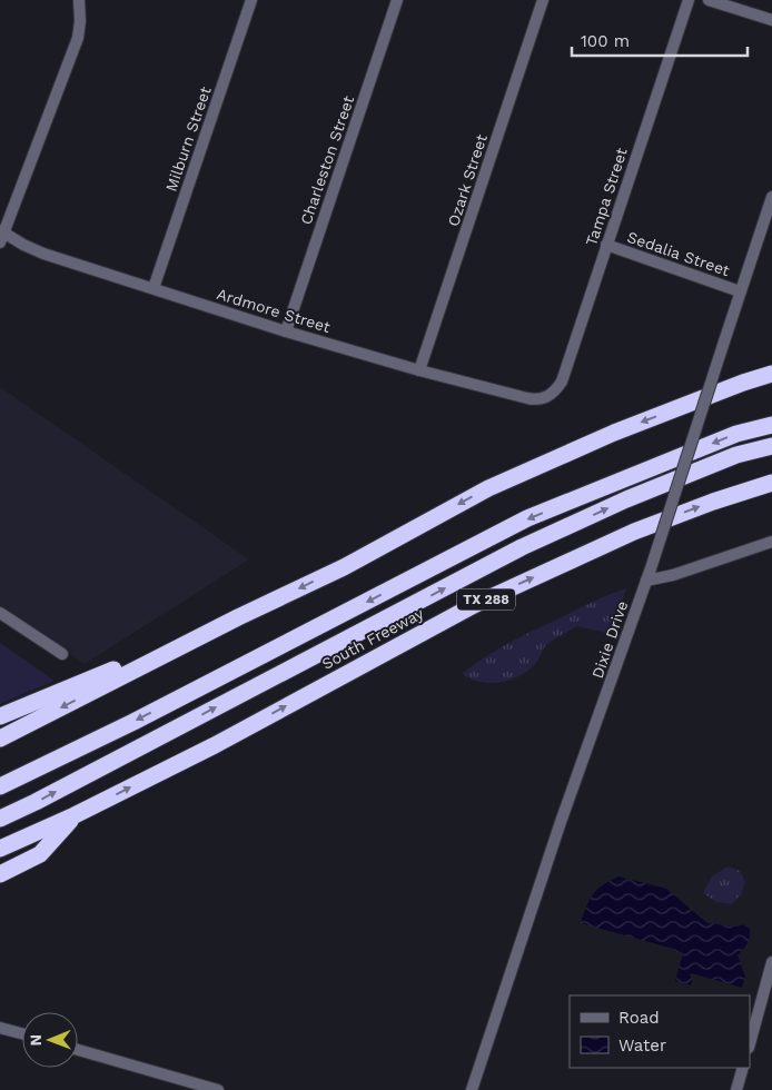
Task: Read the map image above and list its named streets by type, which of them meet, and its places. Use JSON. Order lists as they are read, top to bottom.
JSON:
{
  "streets": {
    "highway": ["TX 288", "South Freeway"],
    "street": [
      "Milburn Street",
      "Charleston Street",
      "Ozark Street",
      "Tampa Street",
      "Sedalia Street",
      "Ardmore Street",
      "Dixie Drive"
    ]
  },
  "crossings": [
    ["Milburn Street", "Ardmore Street"],
    ["Charleston Street", "Ardmore Street"],
    ["Ozark Street", "Ardmore Street"],
    ["Tampa Street", "Sedalia Street"],
    ["Tampa Street", "Ardmore Street"],
    ["Sedalia Street", "Dixie Drive"]
  ],
  "legend": ["Road", "Water"],
  "scale_bar": "100 m",
  "north": "left"
}
